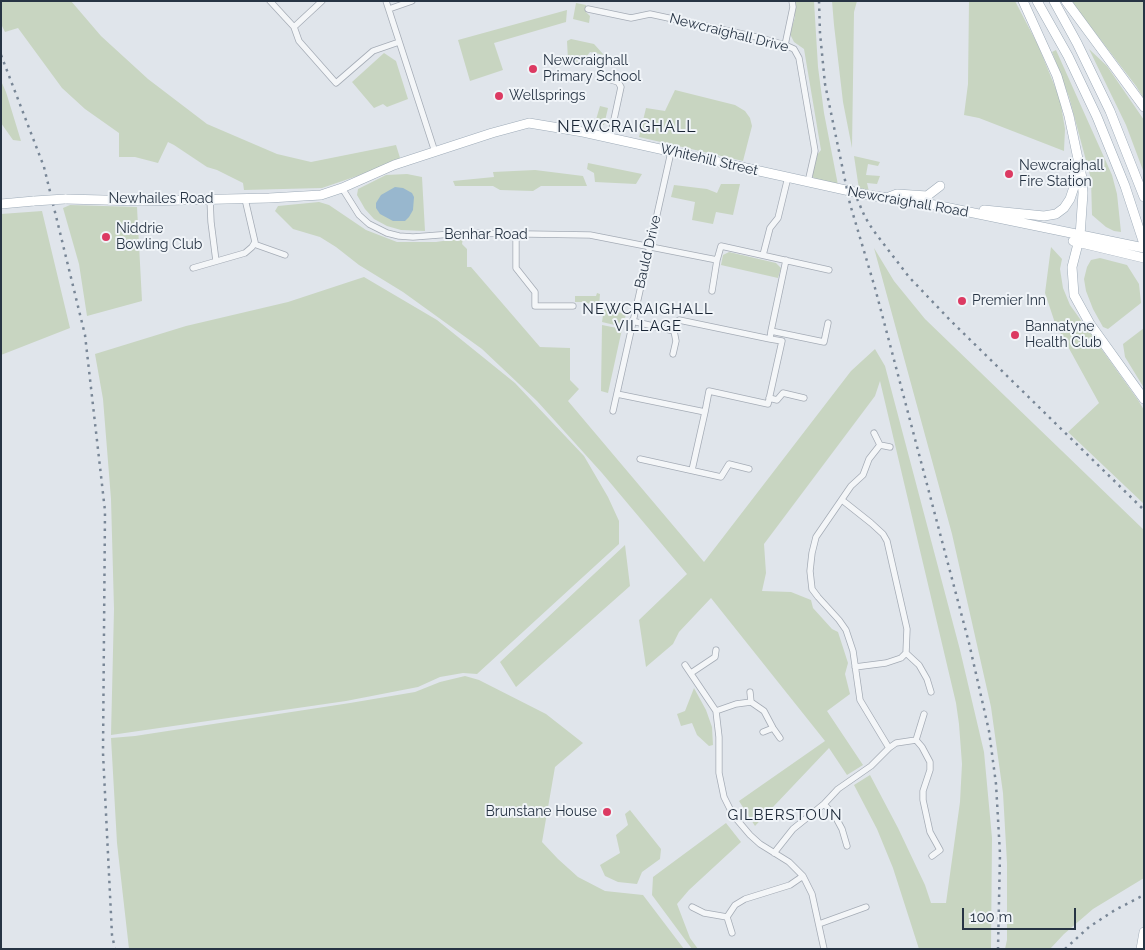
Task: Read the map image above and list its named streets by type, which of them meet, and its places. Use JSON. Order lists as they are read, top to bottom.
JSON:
{
  "streets": {
    "main road": ["Whitehill Street", "Newhailes Road", "Newcraighall Road"],
    "street": ["Newcraighall Drive", "Benhar Road", "Bauld Drive"]
  },
  "crossings": [
    ["Newcraighall Drive", "Whitehill Street"],
    ["Newcraighall Drive", "Newcraighall Road"],
    ["Whitehill Street", "Newhailes Road"],
    ["Whitehill Street", "Newcraighall Road"],
    ["Whitehill Street", "Benhar Road"],
    ["Whitehill Street", "Bauld Drive"],
    ["Benhar Road", "Bauld Drive"]
  ],
  "districts": ["NEWCRAIGHALL", "NEWCRAIGHALL VILLAGE", "GILBERSTOUN"],
  "places": [
    "Newcraighall Primary School",
    "Wellsprings",
    "Newcraighall Fire Station",
    "Niddrie Bowling Club",
    "Premier Inn",
    "Bannatyne Health Club",
    "Brunstane House"
  ],
  "scale_bar": "100 m"
}
